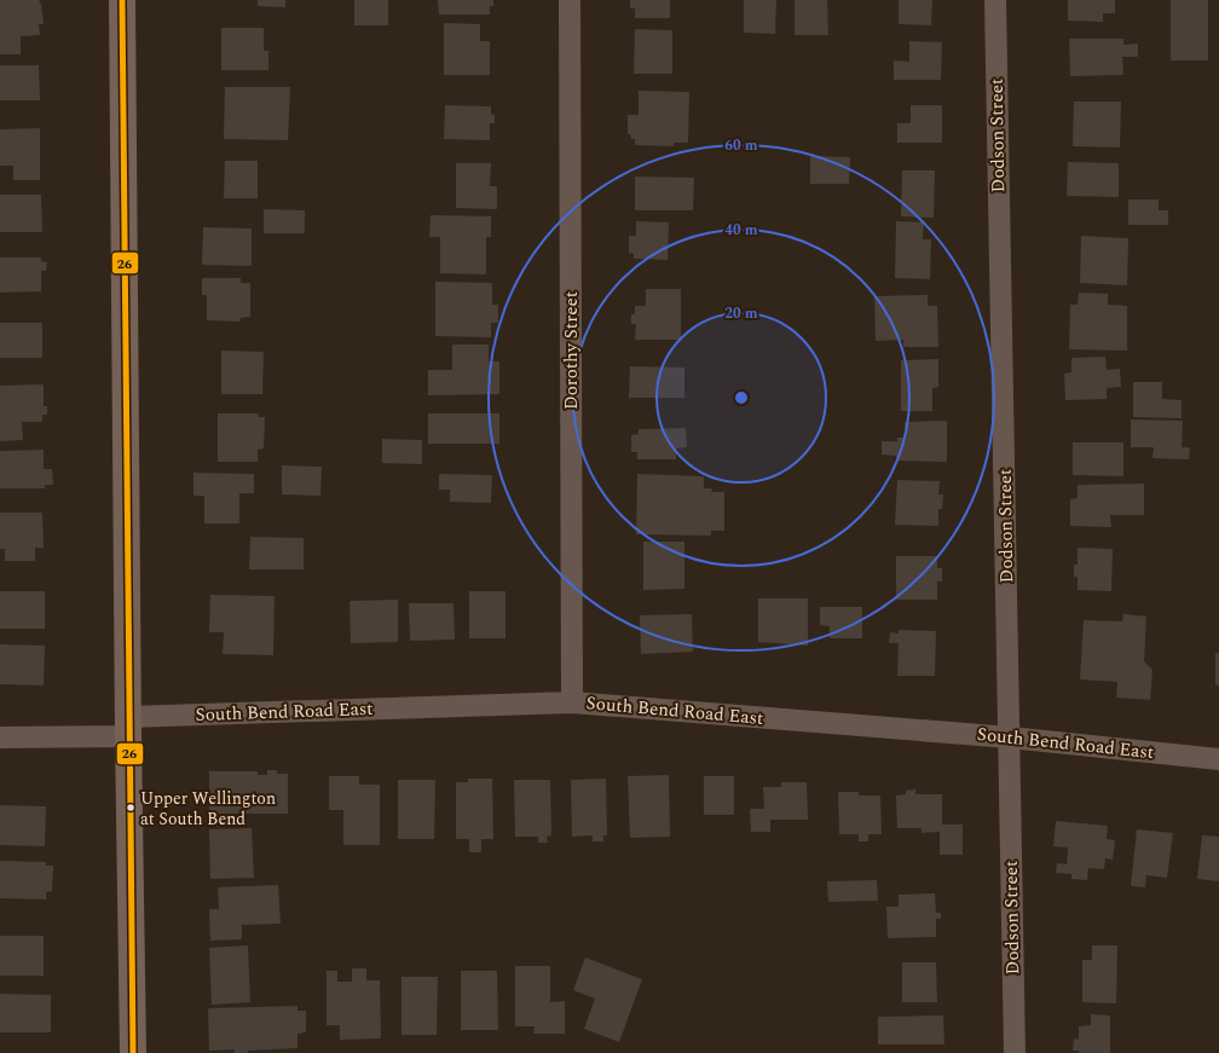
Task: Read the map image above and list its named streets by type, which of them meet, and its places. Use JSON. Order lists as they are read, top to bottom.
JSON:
{
  "streets": {
    "street": ["Dodson Street", "Dorothy Street", "South Bend Road East"]
  },
  "crossings": [
    ["Dodson Street", "South Bend Road East"],
    ["Dorothy Street", "South Bend Road East"]
  ],
  "places": ["Upper Wellington at South Bend"],
  "lines": ["transit line 26"],
  "rings": ["60 m", "40 m", "20 m"]
}
